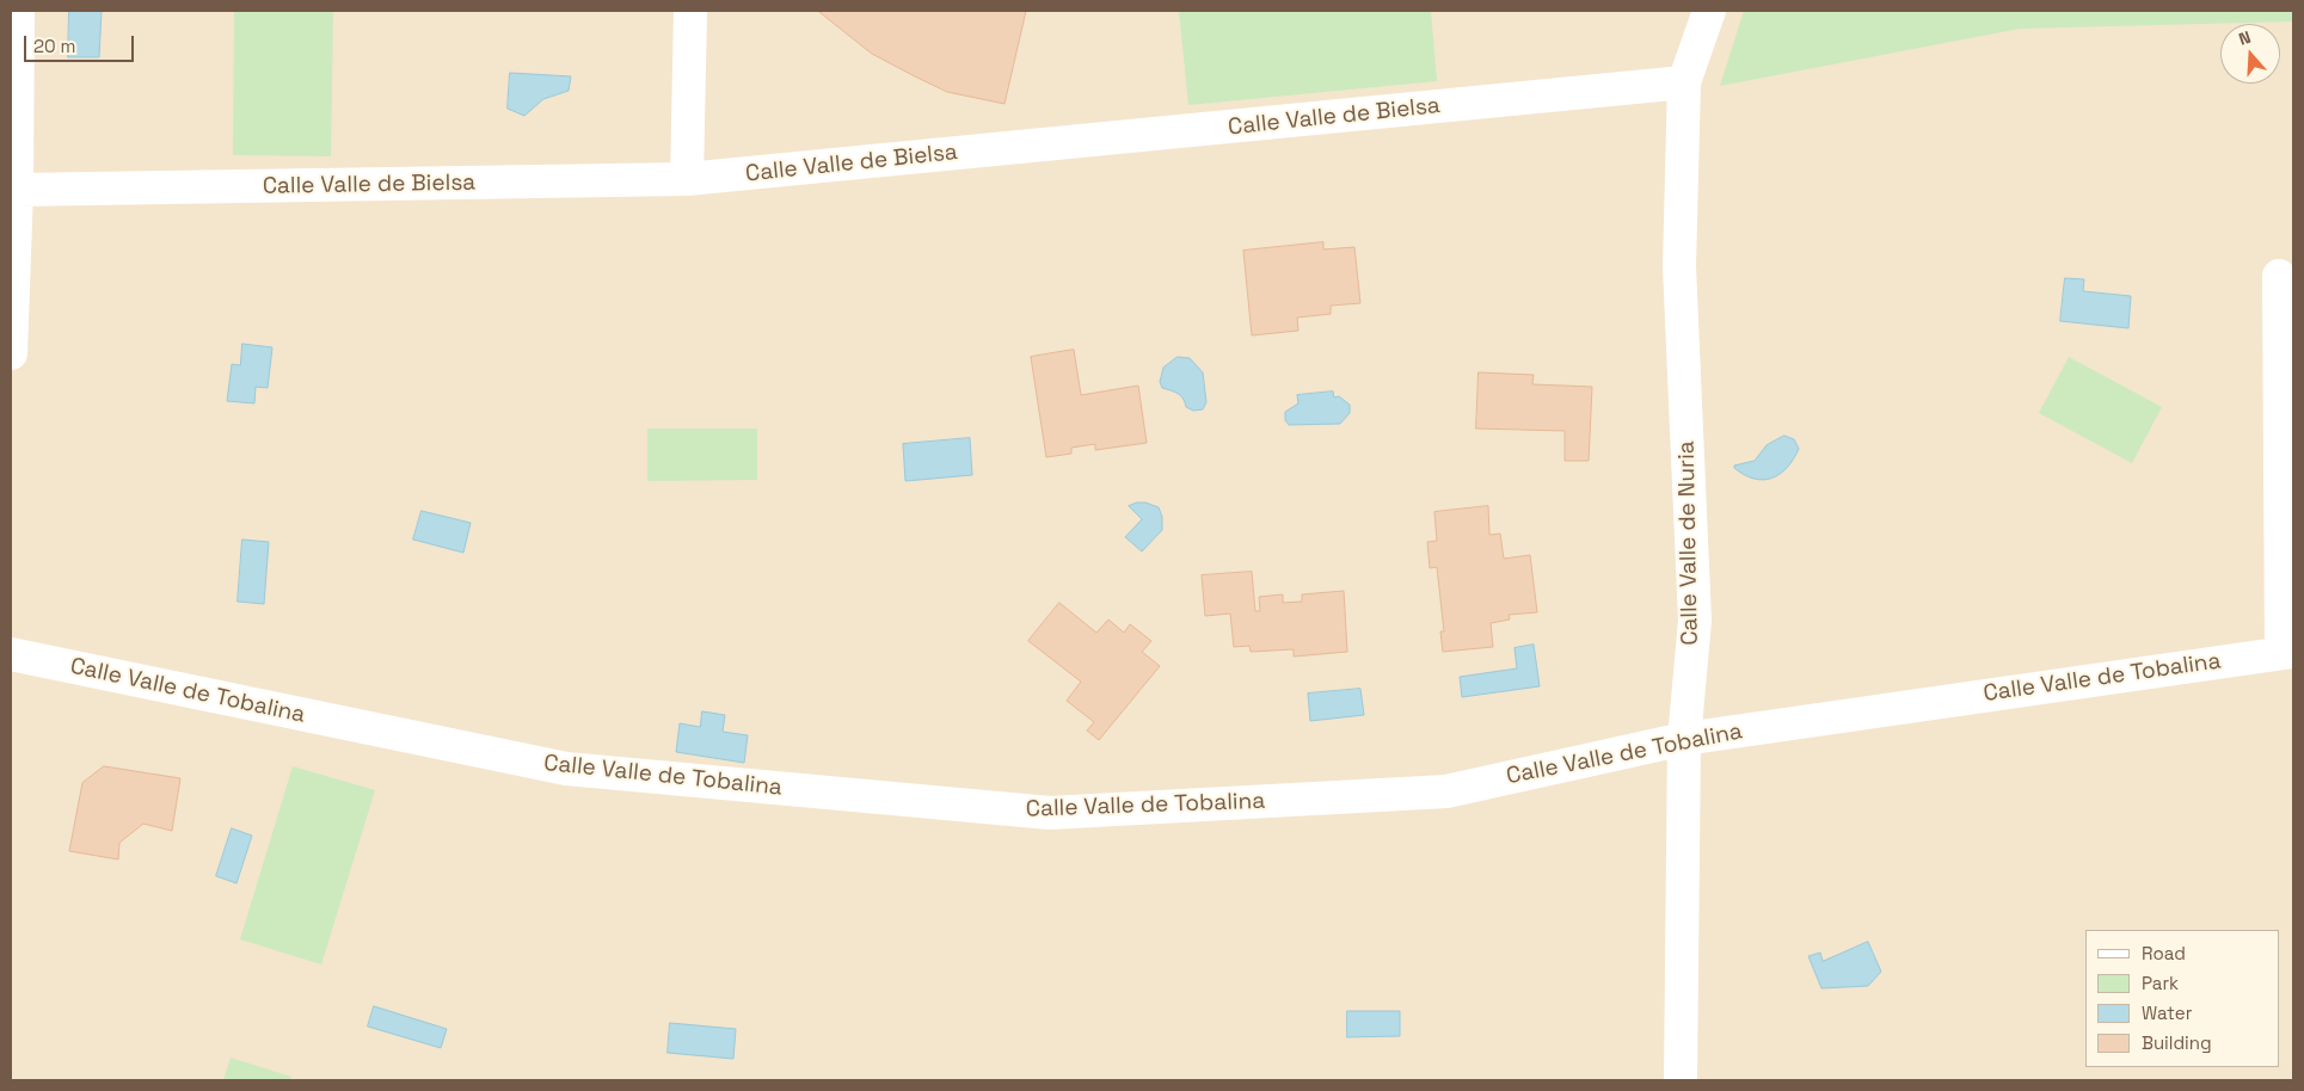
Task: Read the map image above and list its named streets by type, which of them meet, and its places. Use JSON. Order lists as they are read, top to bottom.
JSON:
{
  "streets": {
    "street": ["Calle Valle de Bielsa", "Calle Valle de Nuria", "Calle Valle de Tobalina"]
  },
  "crossings": [
    ["Calle Valle de Bielsa", "Calle Valle de Nuria"],
    ["Calle Valle de Nuria", "Calle Valle de Tobalina"]
  ],
  "legend": [
    "Road",
    "Park",
    "Water",
    "Building"
  ],
  "scale_bar": "20 m",
  "north": "top"
}
